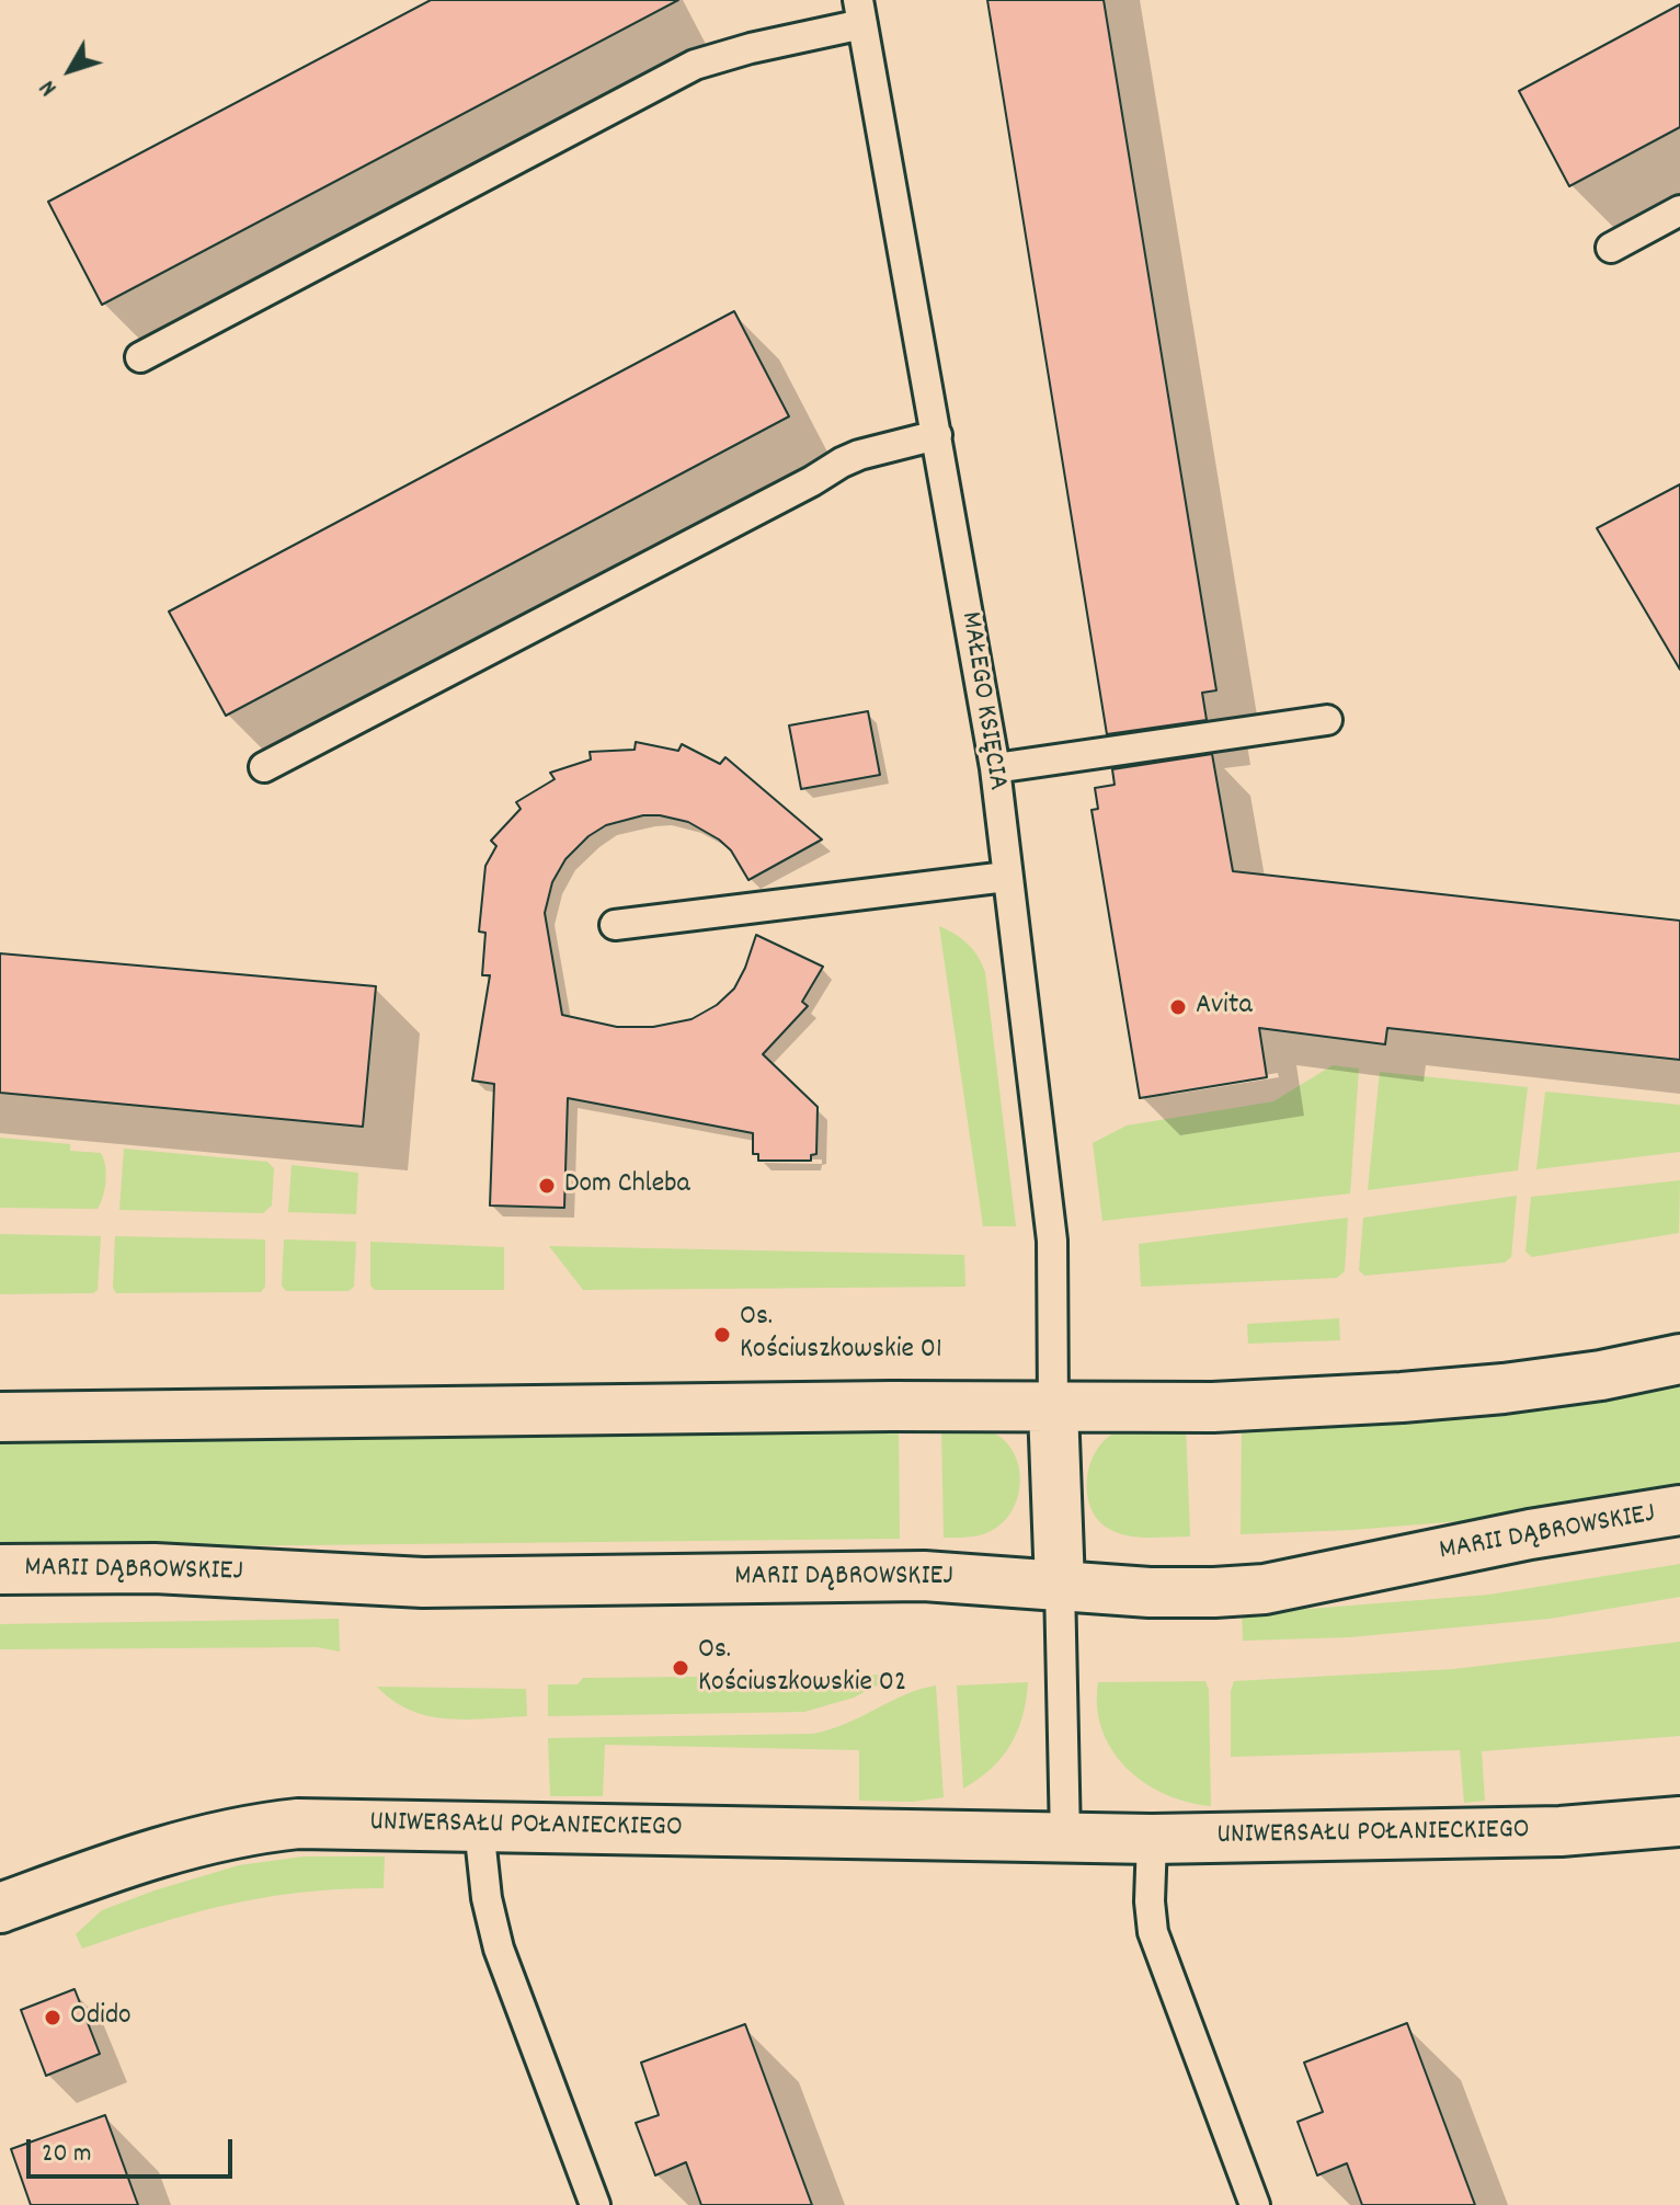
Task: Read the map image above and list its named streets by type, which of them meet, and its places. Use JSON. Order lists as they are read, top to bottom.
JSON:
{
  "streets": {
    "street": ["MARII DĄBROWSKIEJ", "UNIWERSAŁU POŁANIECKIEGO"],
    "lane": ["MAŁEGO KSIĘCIA"]
  },
  "places": [
    "Avita",
    "Dom Chleba",
    "Os. Kościuszkowskie 01",
    "Os. Kościuszkowskie 02",
    "Odido"
  ],
  "scale_bar": "20 m",
  "north": "bottom left"
}
